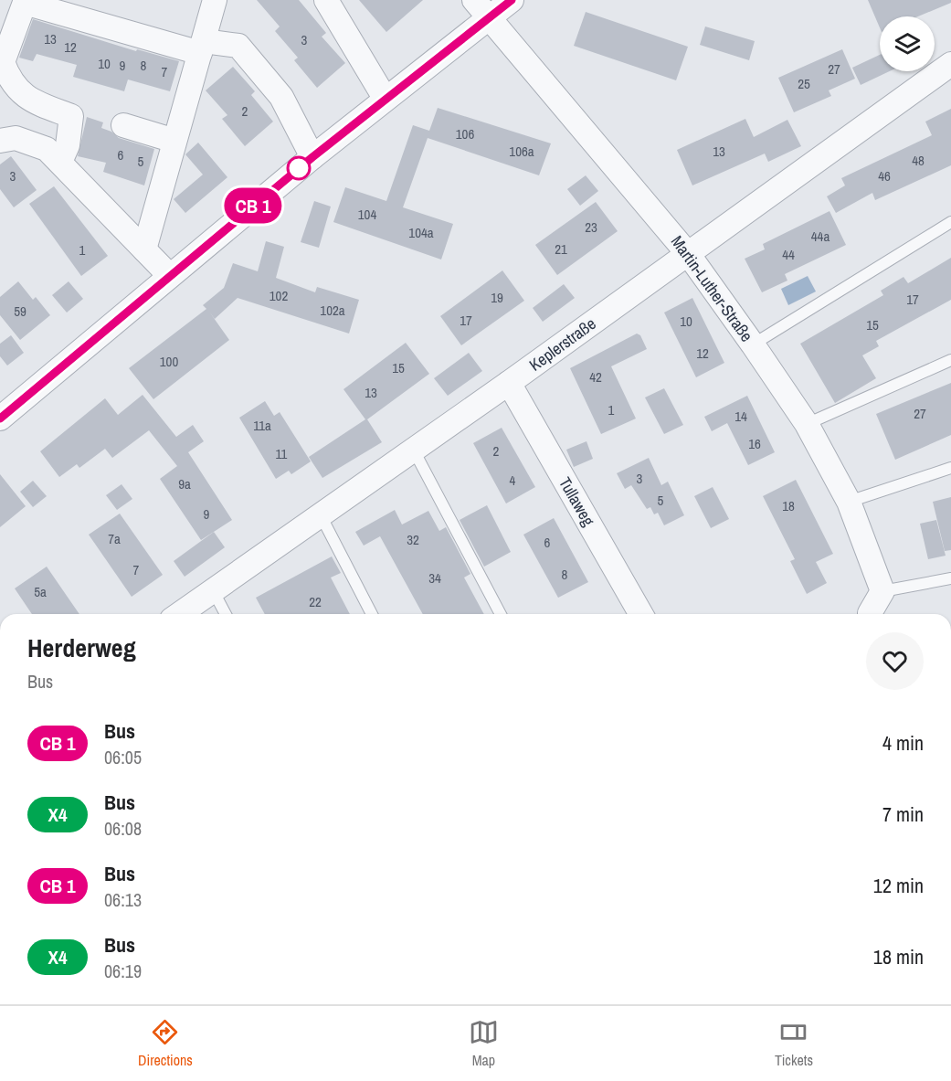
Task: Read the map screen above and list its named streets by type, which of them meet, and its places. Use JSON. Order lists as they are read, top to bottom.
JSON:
{
  "streets": {
    "street": ["Martin-Luther-Straße", "Keplerstraße", "Tullaweg"]
  },
  "crossings": [
    ["Martin-Luther-Straße", "Keplerstraße"],
    ["Keplerstraße", "Tullaweg"]
  ],
  "house_numbers": [
    "13",
    "3",
    "12",
    "10",
    "9",
    "8",
    "27",
    "7",
    "25",
    "2",
    "106",
    "106a",
    "13",
    "6",
    "48",
    "5",
    "3",
    "46",
    "104",
    "23",
    "104a",
    "44a",
    "21",
    "1",
    "44",
    "102",
    "19",
    "17",
    "102a",
    "59",
    "17",
    "10",
    "15",
    "12",
    "100",
    "15",
    "42",
    "13",
    "1",
    "27",
    "14",
    "11a",
    "16",
    "2",
    "11",
    "3",
    "4",
    "9a",
    "5",
    "18",
    "9",
    "7a",
    "32",
    "6",
    "7",
    "8",
    "34",
    "5a",
    "22"
  ],
  "page": {
    "on_map": "CB 1",
    "heading": ["Herderweg", "Bus"],
    "list": [
      {
        "mark": "CB 1",
        "name": "Bus",
        "note": "06:05",
        "value": "4 min"
      },
      {
        "mark": "X4",
        "name": "Bus",
        "note": "06:08",
        "value": "7 min"
      },
      {
        "mark": "CB 1",
        "name": "Bus",
        "note": "06:13",
        "value": "12 min"
      },
      {
        "mark": "X4",
        "name": "Bus",
        "note": "06:19",
        "value": "18 min"
      }
    ],
    "tabs": ["Directions", "Map", "Tickets"]
  }
}
